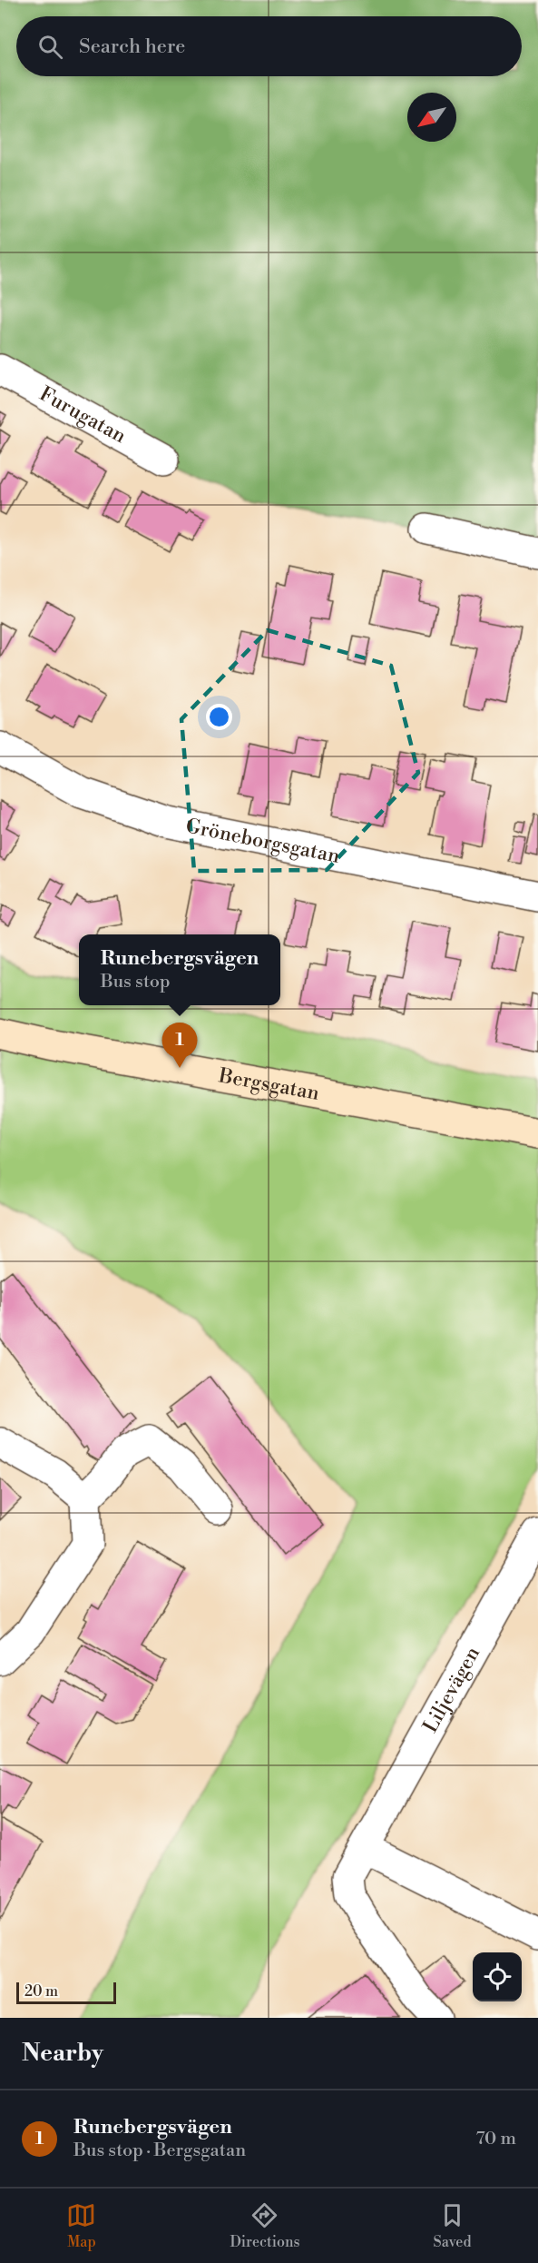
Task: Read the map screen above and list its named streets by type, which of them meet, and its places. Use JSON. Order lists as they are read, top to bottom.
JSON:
{
  "streets": {
    "street": [
      "Furugatan",
      "Gröneborgsgatan",
      "Bergsgatan",
      "Liljevägen"
    ]
  },
  "scale_bar": "20 m",
  "north": "bottom left",
  "page": {
    "search": "Search here",
    "popup": ["Runebergsvägen", "Bus stop"],
    "pins": "1",
    "scale": "20 m",
    "heading": "Nearby",
    "list": [
      {
        "mark": "1",
        "name": "Runebergsvägen",
        "note": "Bus stop · Bergsgatan",
        "value": "70 m"
      }
    ],
    "nav": ["Map", "Directions", "Saved"]
  }
}
